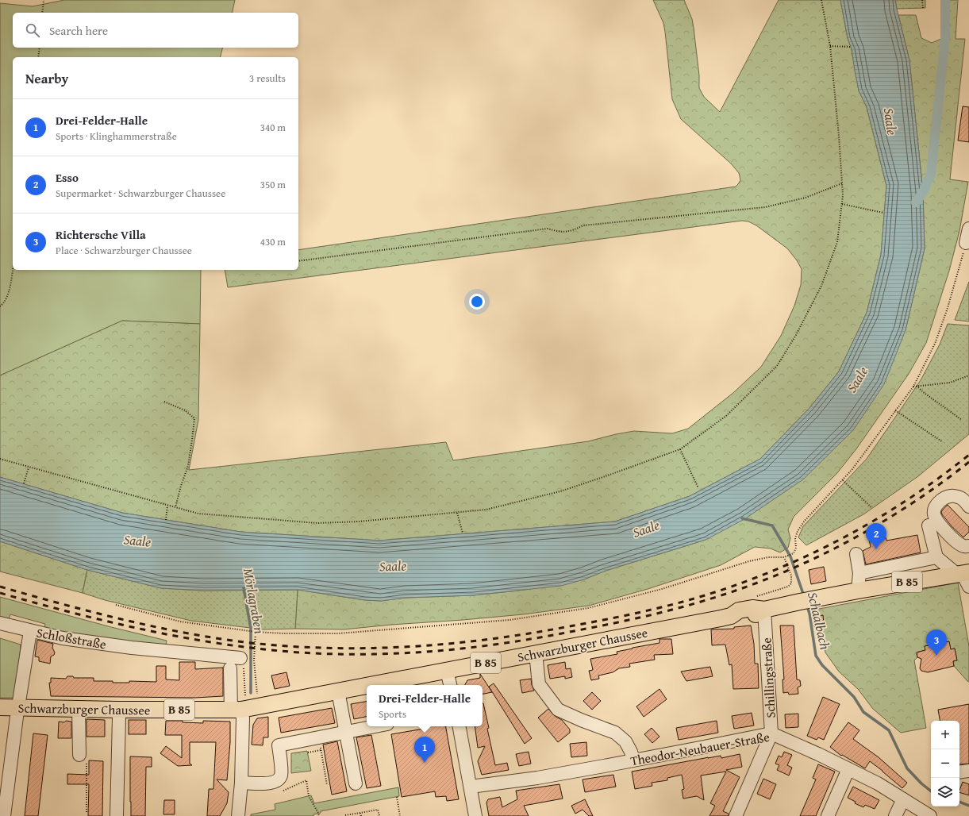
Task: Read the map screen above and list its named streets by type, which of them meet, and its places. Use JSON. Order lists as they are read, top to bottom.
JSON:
{
  "streets": {
    "main road": ["B 85", "Schwarzburger Chaussee"],
    "street": ["Schloßstraße", "Schillingstraße", "Theodor-Neubauer-Straße"]
  },
  "crossings": [
    ["Schloßstraße", "Schwarzburger Chaussee"],
    ["Schwarzburger Chaussee", "Schillingstraße"],
    ["Schillingstraße", "Theodor-Neubauer-Straße"]
  ],
  "water": ["Saale", "Mörlagraben", "Schaalbach"],
  "page": {
    "search": "Search here",
    "heading": ["Nearby", "3 results"],
    "list": [
      {
        "mark": "1",
        "name": "Drei-Felder-Halle",
        "note": "Sports · Klinghammerstraße",
        "value": "340 m"
      },
      {
        "mark": "2",
        "name": "Esso",
        "note": "Supermarket · Schwarzburger Chaussee",
        "value": "350 m"
      },
      {
        "mark": "3",
        "name": "Richtersche Villa",
        "note": "Place · Schwarzburger Chaussee",
        "value": "430 m"
      }
    ],
    "pins": ["2", "3", "1"],
    "popup": ["Drei-Felder-Halle", "Sports"],
    "map_buttons": ["+", "−"]
  }
}
